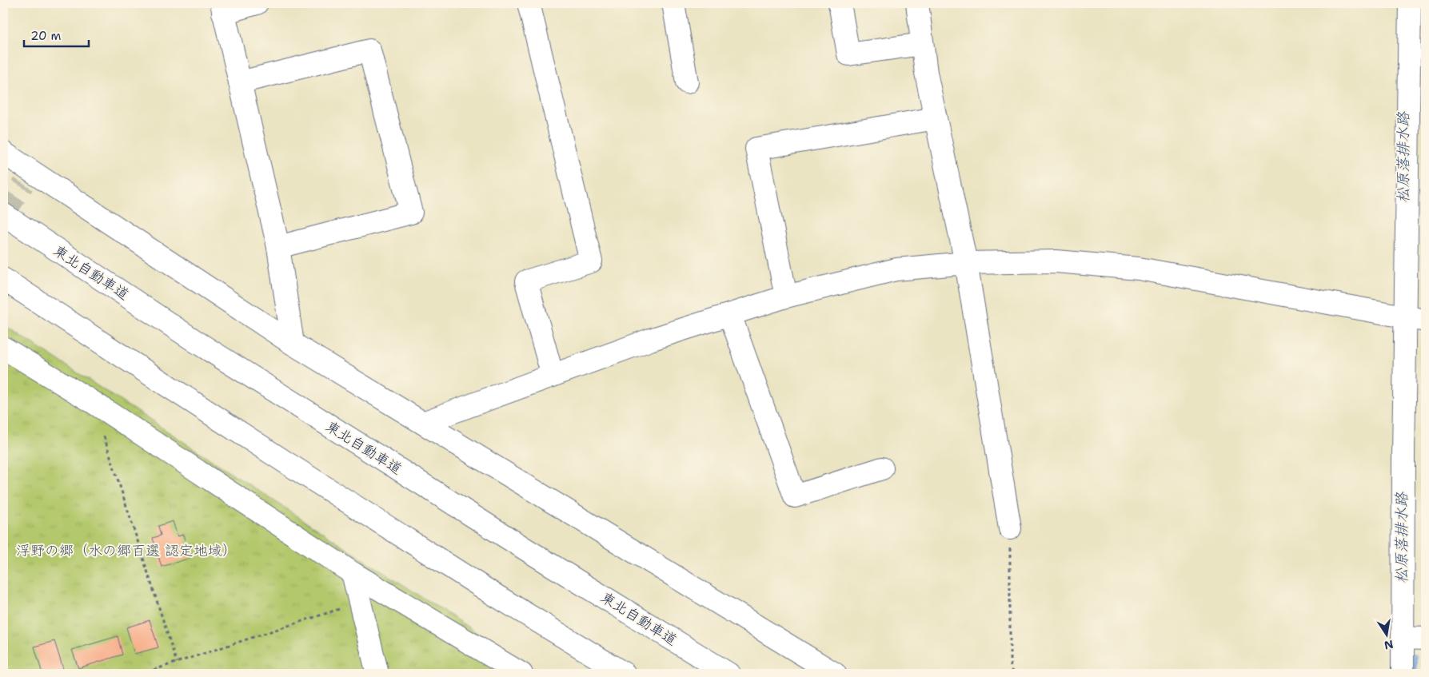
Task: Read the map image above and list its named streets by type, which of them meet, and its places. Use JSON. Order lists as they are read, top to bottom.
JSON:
{
  "streets": {
    "main road": ["東北自動車道"]
  },
  "water": ["松原落排水路"],
  "parks": ["浮野の郷（水の郷百選 認定地域）"],
  "scale_bar": "20 m",
  "north": "bottom"
}
